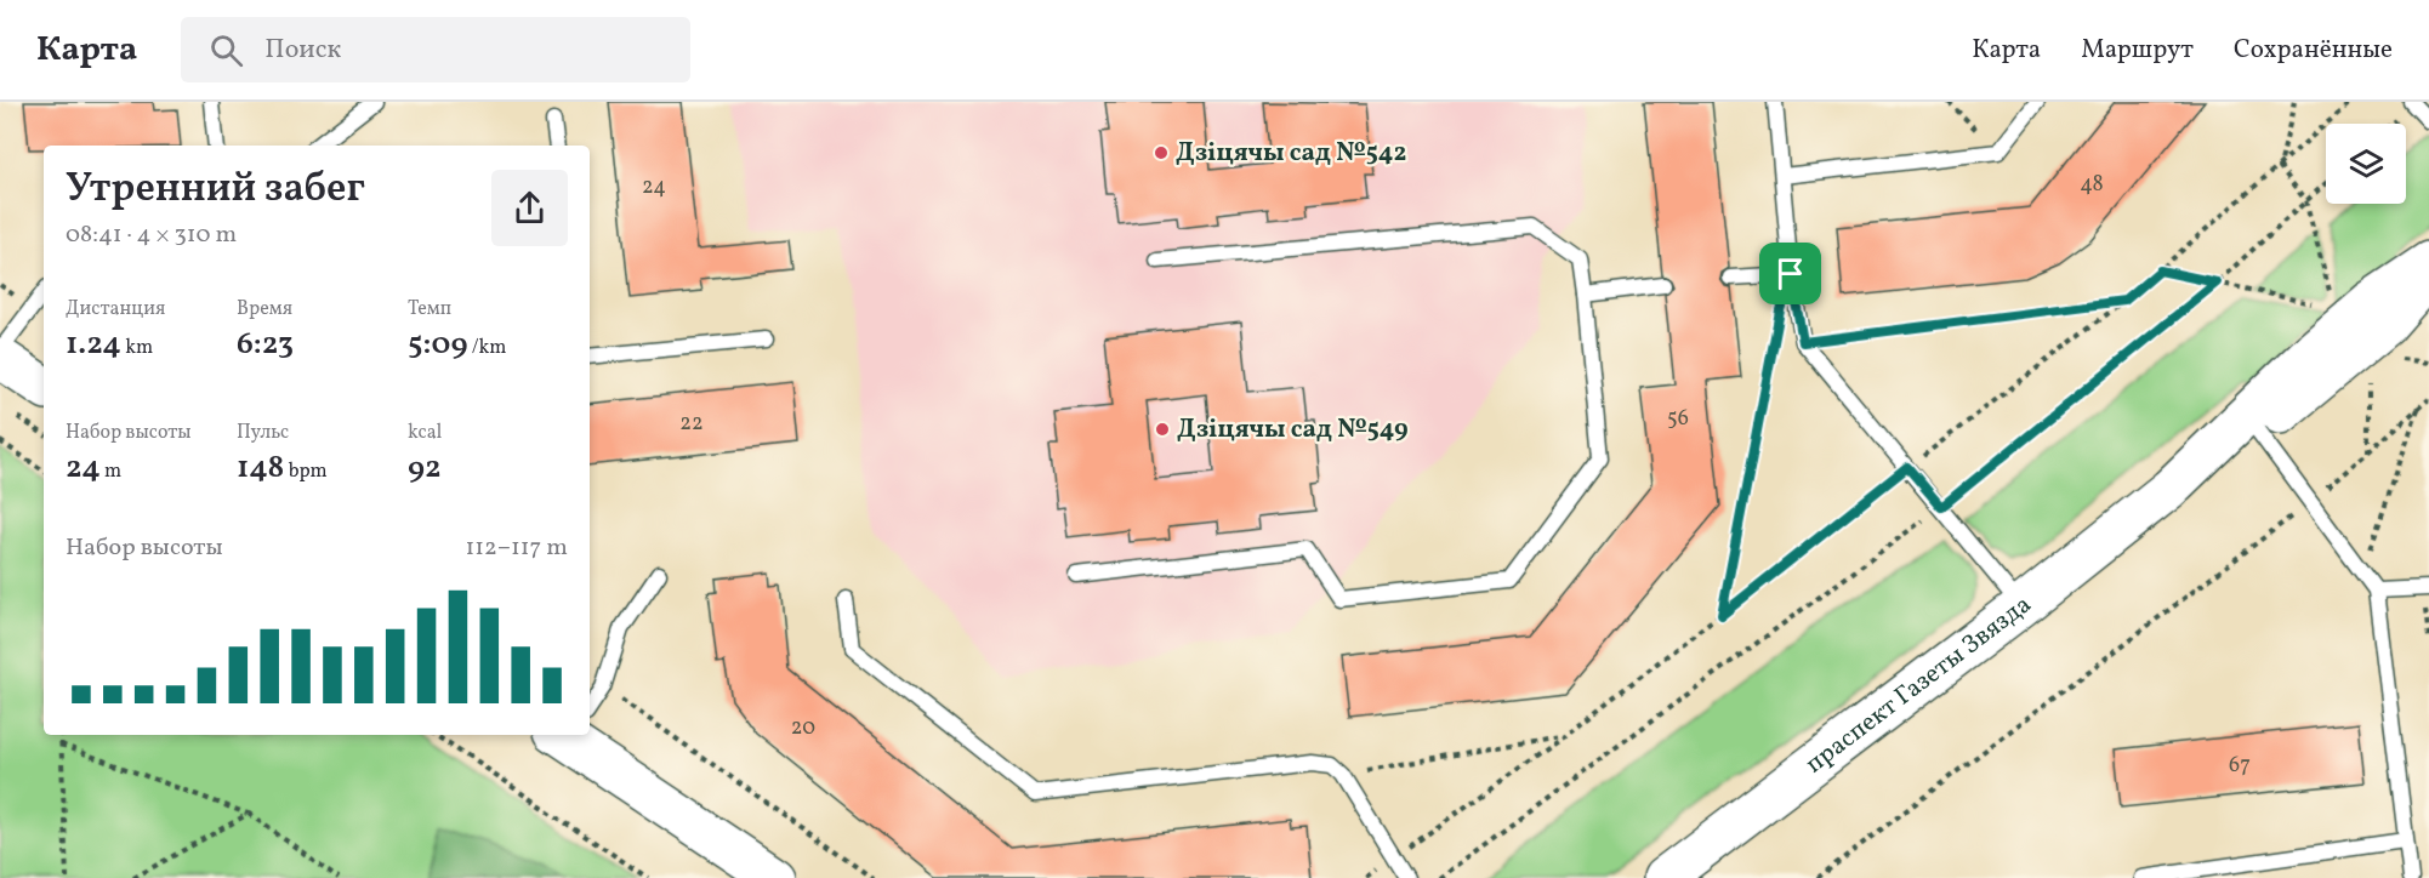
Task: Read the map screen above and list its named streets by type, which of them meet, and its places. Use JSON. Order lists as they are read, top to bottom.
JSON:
{
  "streets": {
    "main road": ["праспект Газеты Звязда"]
  },
  "places": ["Дзіцячы сад №542", "Дзіцячы сад №549"],
  "house_numbers": [
    "48",
    "24",
    "56",
    "22",
    "20",
    "67"
  ],
  "page": {
    "header": "Карта",
    "search": "Поиск",
    "nav": ["Карта", "Маршрут", "Сохранённые"],
    "heading": ["Утренний забег", "08:41 · 4 × 310 m"],
    "stats": [
      ["Дистанция", "1.24 km"],
      ["Время", "6:23"],
      ["Темп", "5:09 /km"],
      ["Набор высоты", "24 m"],
      ["Пульс", "148 bpm"],
      ["kcal", "92"]
    ],
    "chart": ["Набор высоты", "112–117 m"]
  }
}
